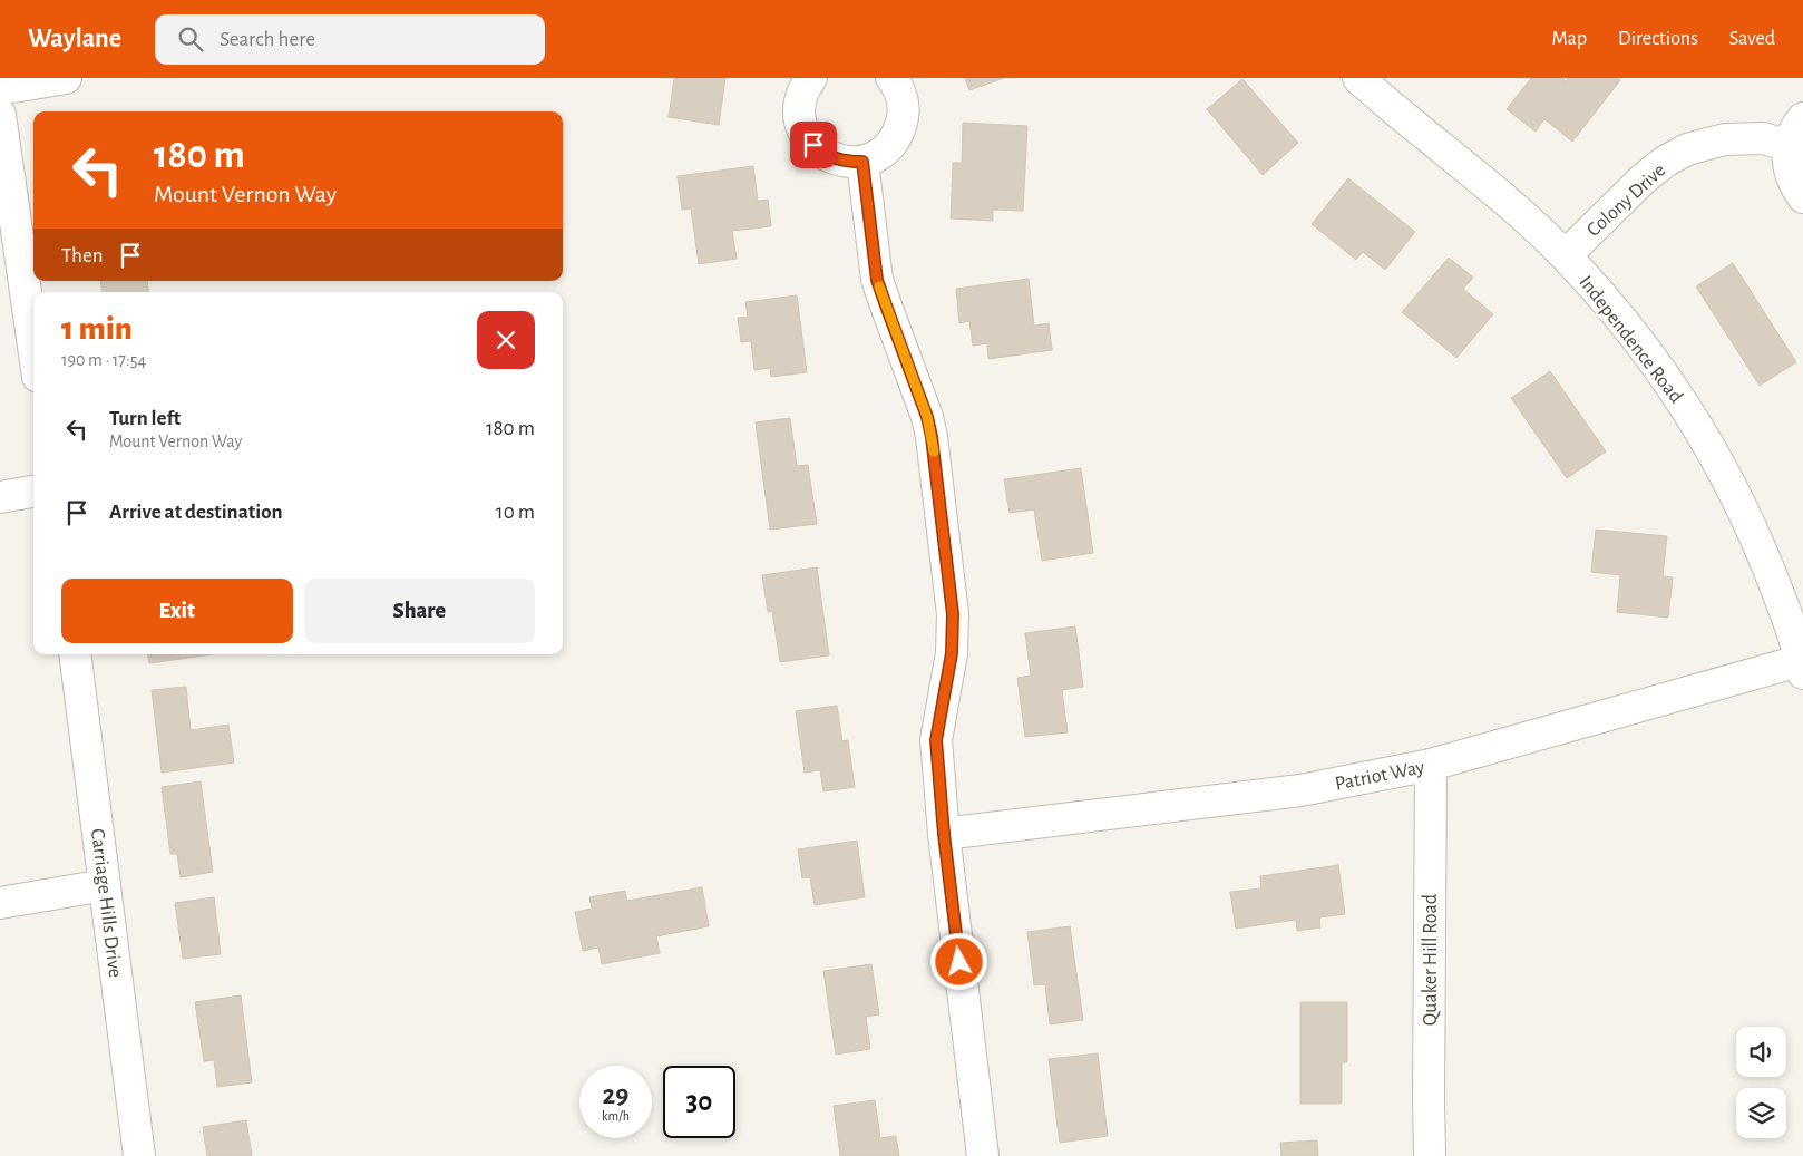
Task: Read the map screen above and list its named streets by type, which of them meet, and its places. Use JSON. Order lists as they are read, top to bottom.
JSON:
{
  "streets": {
    "street": [
      "Colony Drive",
      "Independence Road",
      "Patriot Way",
      "Carriage Hills Drive",
      "Quaker Hill Road"
    ]
  },
  "crossings": [
    ["Colony Drive", "Independence Road"],
    ["Independence Road", "Patriot Way"],
    ["Patriot Way", "Quaker Hill Road"]
  ],
  "page": {
    "header": "Waylane",
    "search": "Search here",
    "nav": ["Map", "Directions", "Saved"],
    "turn": ["180 m", "Mount Vernon Way"],
    "then": "Then",
    "heading": ["1 min", "190 m · 17:54"],
    "list": [
      {
        "name": "Turn left",
        "note": "Mount Vernon Way",
        "value": "180 m"
      },
      {
        "name": "Arrive at destination",
        "value": "10 m"
      }
    ],
    "buttons": ["Exit", "Share"],
    "speed": "29 km/h",
    "limit": "30"
  }
}
